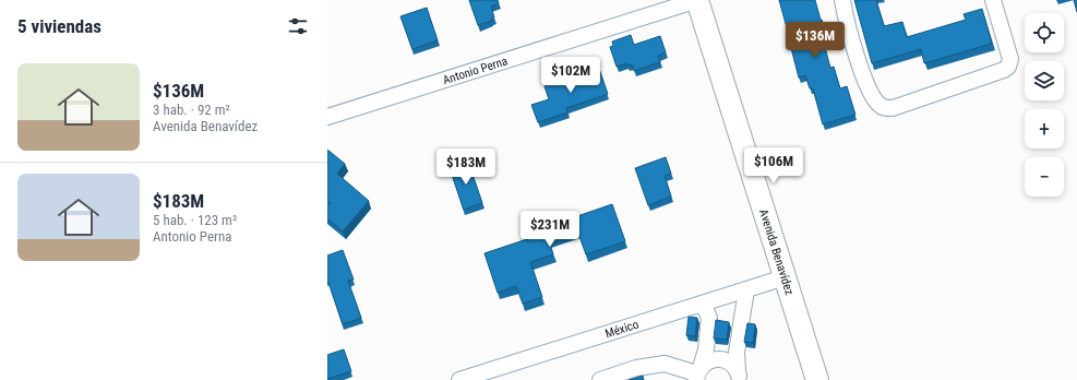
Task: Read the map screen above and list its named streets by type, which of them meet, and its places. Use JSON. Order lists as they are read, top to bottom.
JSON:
{
  "streets": {
    "main road": ["Avenida Benavídez"],
    "street": ["Antonio Perna", "México"]
  },
  "crossings": [
    ["Antonio Perna", "Avenida Benavídez"],
    ["Avenida Benavídez", "México"]
  ],
  "page": {
    "heading": "5 viviendas",
    "map_buttons": ["+", "−"],
    "price": [
      "$136M",
      "$102M",
      "$106M",
      "$183M",
      "$231M"
    ],
    "list": [
      {
        "name": "$136M",
        "note": "3 hab. · 92 m² · Avenida Benavídez"
      },
      {
        "name": "$183M",
        "note": "5 hab. · 123 m² · Antonio Perna"
      }
    ]
  }
}
